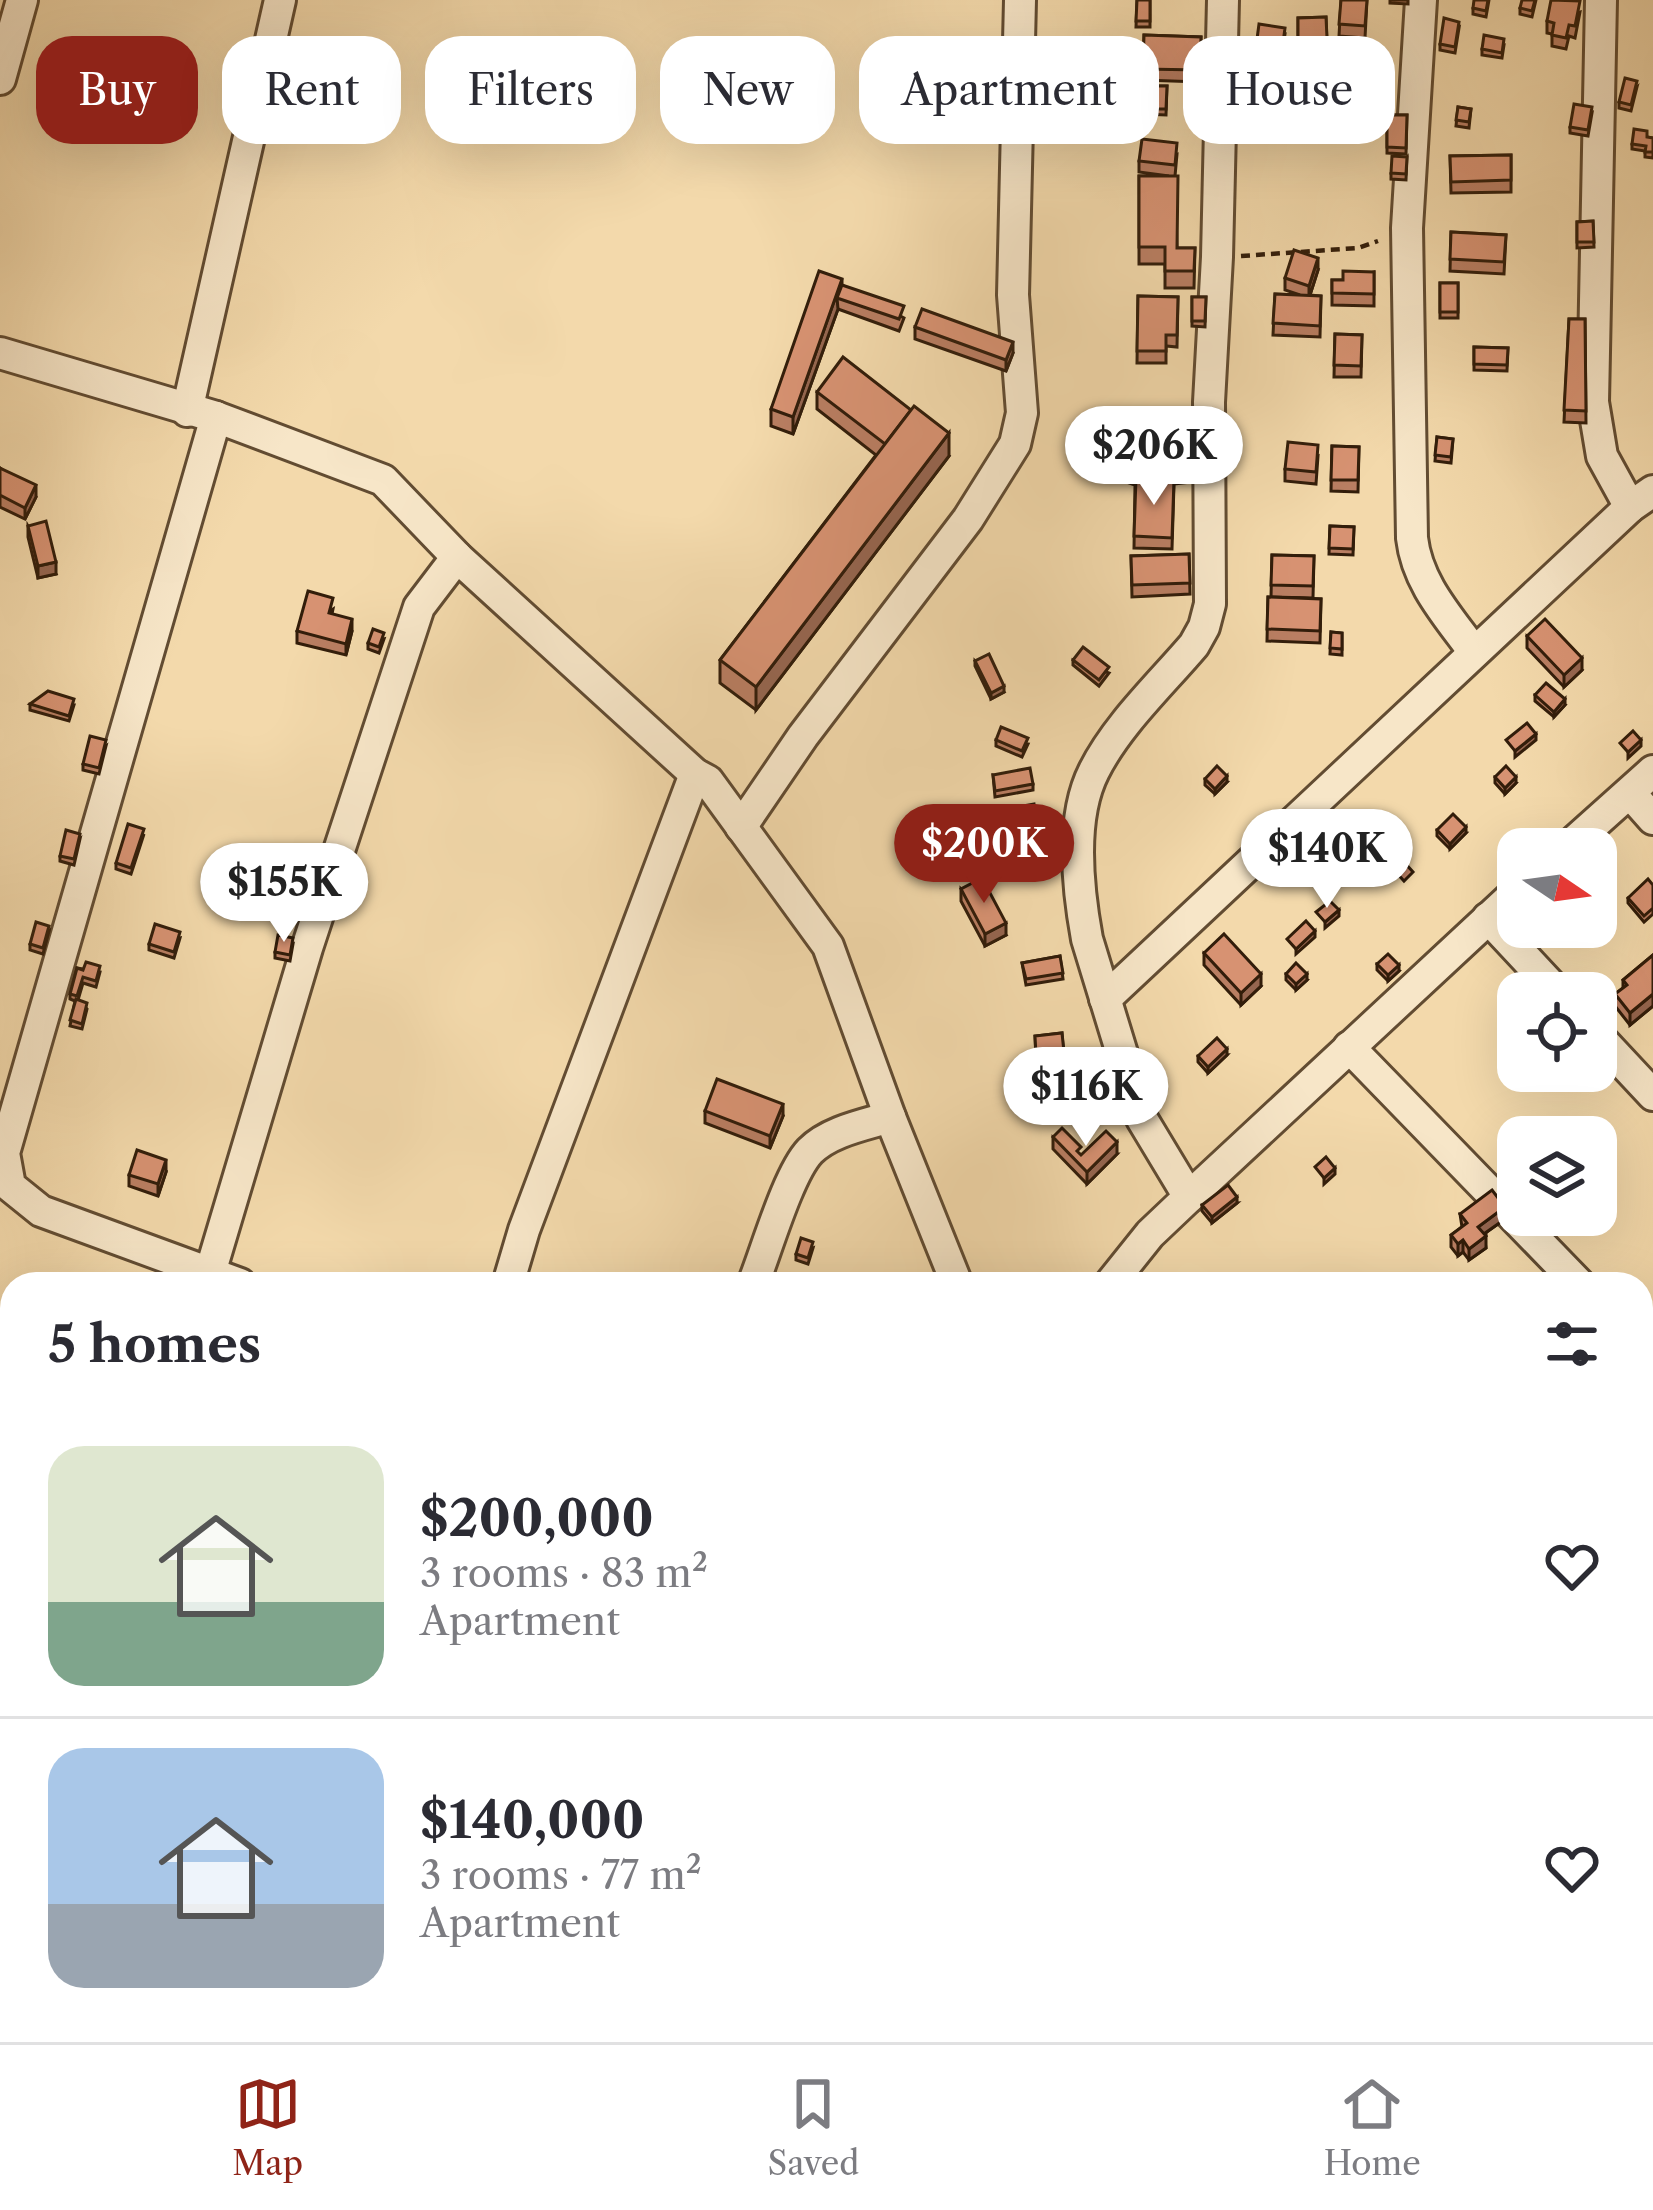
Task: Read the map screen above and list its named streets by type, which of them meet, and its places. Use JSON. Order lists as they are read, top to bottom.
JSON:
{
  "north": "right",
  "page": {
    "chip": [
      "Buy",
      "Rent",
      "Filters",
      "New",
      "Apartment",
      "House"
    ],
    "price": [
      "$206K",
      "$200K",
      "$140K",
      "$155K",
      "$116K"
    ],
    "heading": "5 homes",
    "list": [
      {
        "name": "$200,000",
        "note": "3 rooms · 83 m² · Apartment"
      },
      {
        "name": "$140,000",
        "note": "3 rooms · 77 m² · Apartment"
      }
    ],
    "tabs": ["Map", "Saved", "Home"]
  }
}
